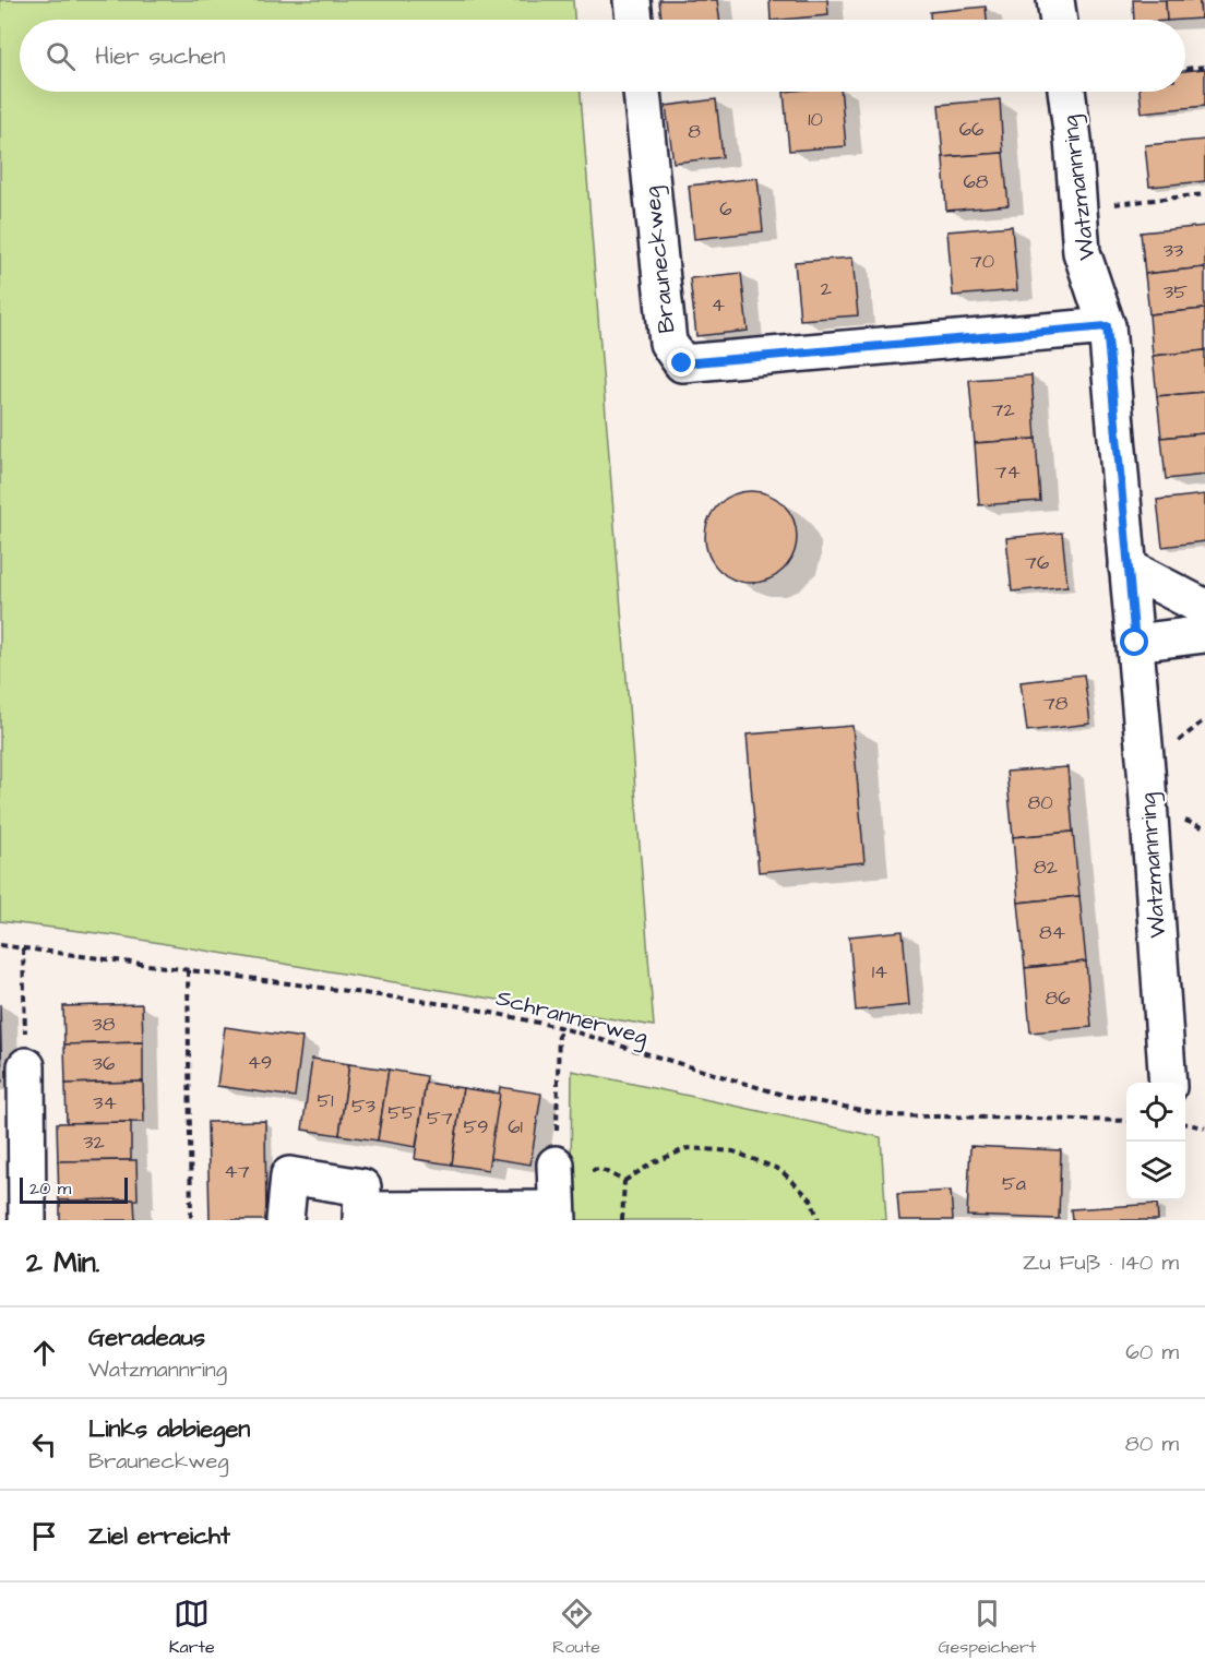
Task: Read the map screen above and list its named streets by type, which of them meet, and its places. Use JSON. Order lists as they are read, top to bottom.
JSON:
{
  "streets": {
    "street": ["Watzmannring", "Brauneckweg"],
    "path": ["Schrannerweg"]
  },
  "crossings": [
    ["Watzmannring", "Brauneckweg"]
  ],
  "house_numbers": [
    "10",
    "66",
    "8",
    "68",
    "6",
    "33",
    "70",
    "2",
    "35",
    "4",
    "72",
    "74",
    "76",
    "78",
    "80",
    "82",
    "84",
    "14",
    "86",
    "38",
    "49",
    "36",
    "51",
    "34",
    "53",
    "55",
    "57",
    "59",
    "61",
    "32",
    "47",
    "5a"
  ],
  "scale_bar": "20 m",
  "page": {
    "search": "Hier suchen",
    "scale": "20 m",
    "heading": ["2 Min.", "Zu Fuß · 140 m"],
    "list": [
      ["Geradeaus", "Watzmannring", "60 m"],
      ["Links abbiegen", "Brauneckweg", "80 m"],
      "Ziel erreicht"
    ],
    "nav": ["Karte", "Route", "Gespeichert"]
  }
}
